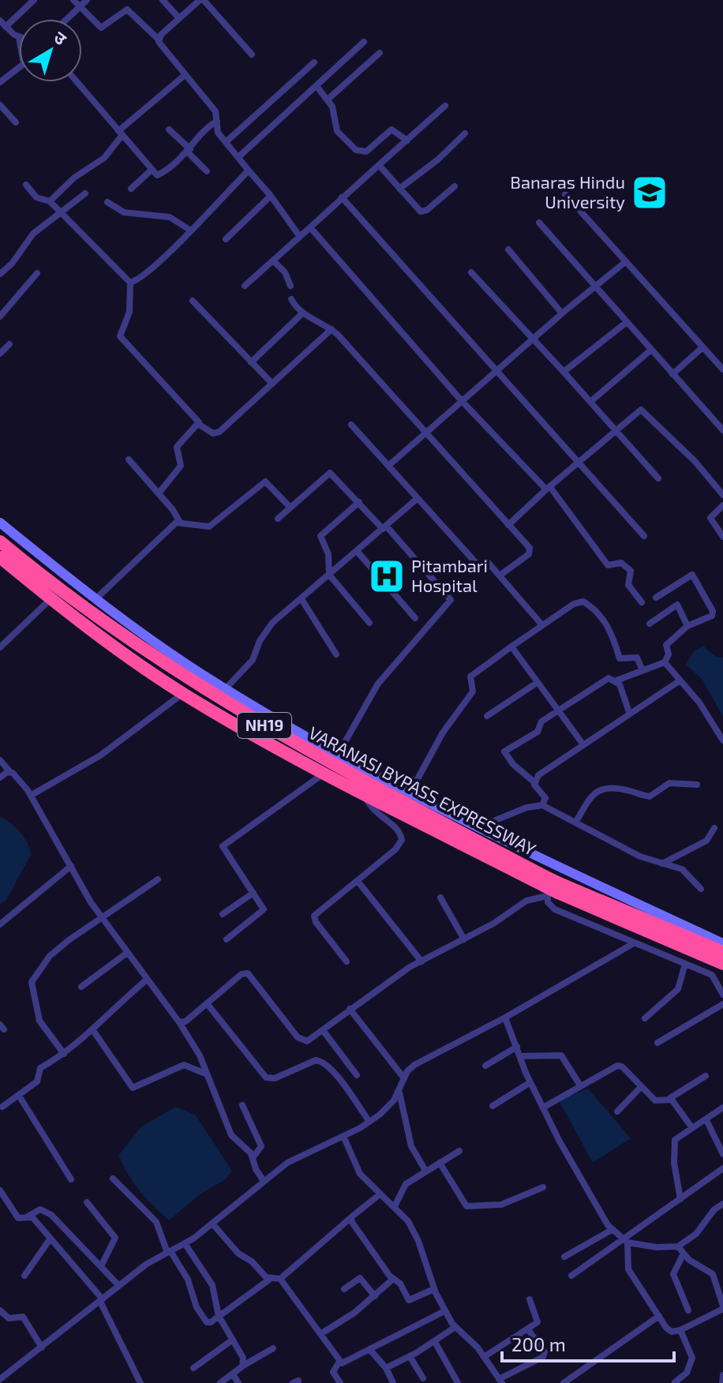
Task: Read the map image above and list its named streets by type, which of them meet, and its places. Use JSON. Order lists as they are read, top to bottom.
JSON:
{
  "streets": {
    "highway": ["NH19", "VARANASI BYPASS EXPRESSWAY"]
  },
  "places": {
    "school or university": ["Banaras Hindu University"],
    "hospital": ["Pitambari Hospital"]
  },
  "scale_bar": "200 m",
  "north": "top right"
}
